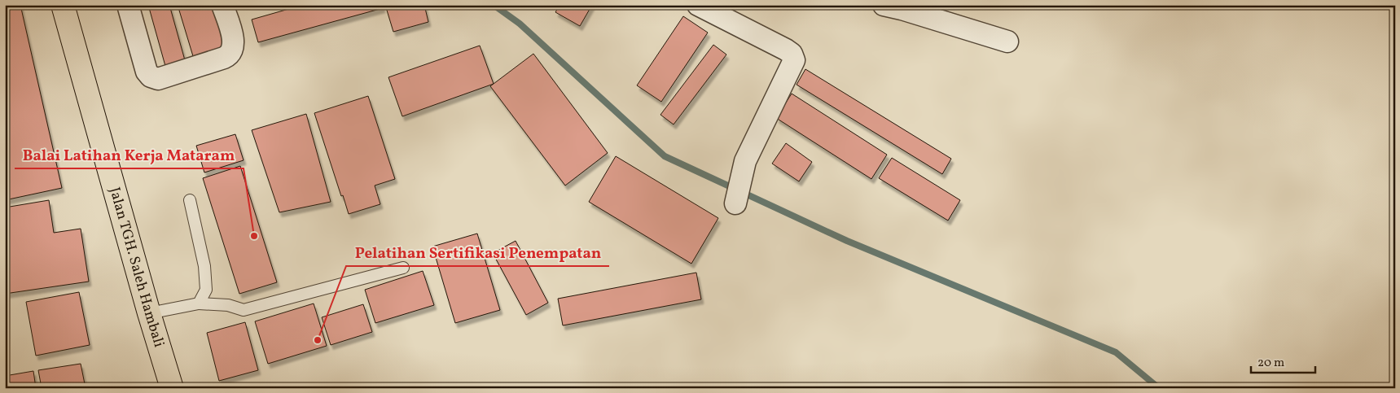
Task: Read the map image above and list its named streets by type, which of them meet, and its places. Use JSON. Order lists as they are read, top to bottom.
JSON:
{
  "streets": {
    "highway": ["Jalan TGH. Saleh Hambali"]
  },
  "places": ["Balai Latihan Kerja Mataram", "Pelatihan Sertifikasi Penempatan"],
  "scale_bar": "20 m"
}
